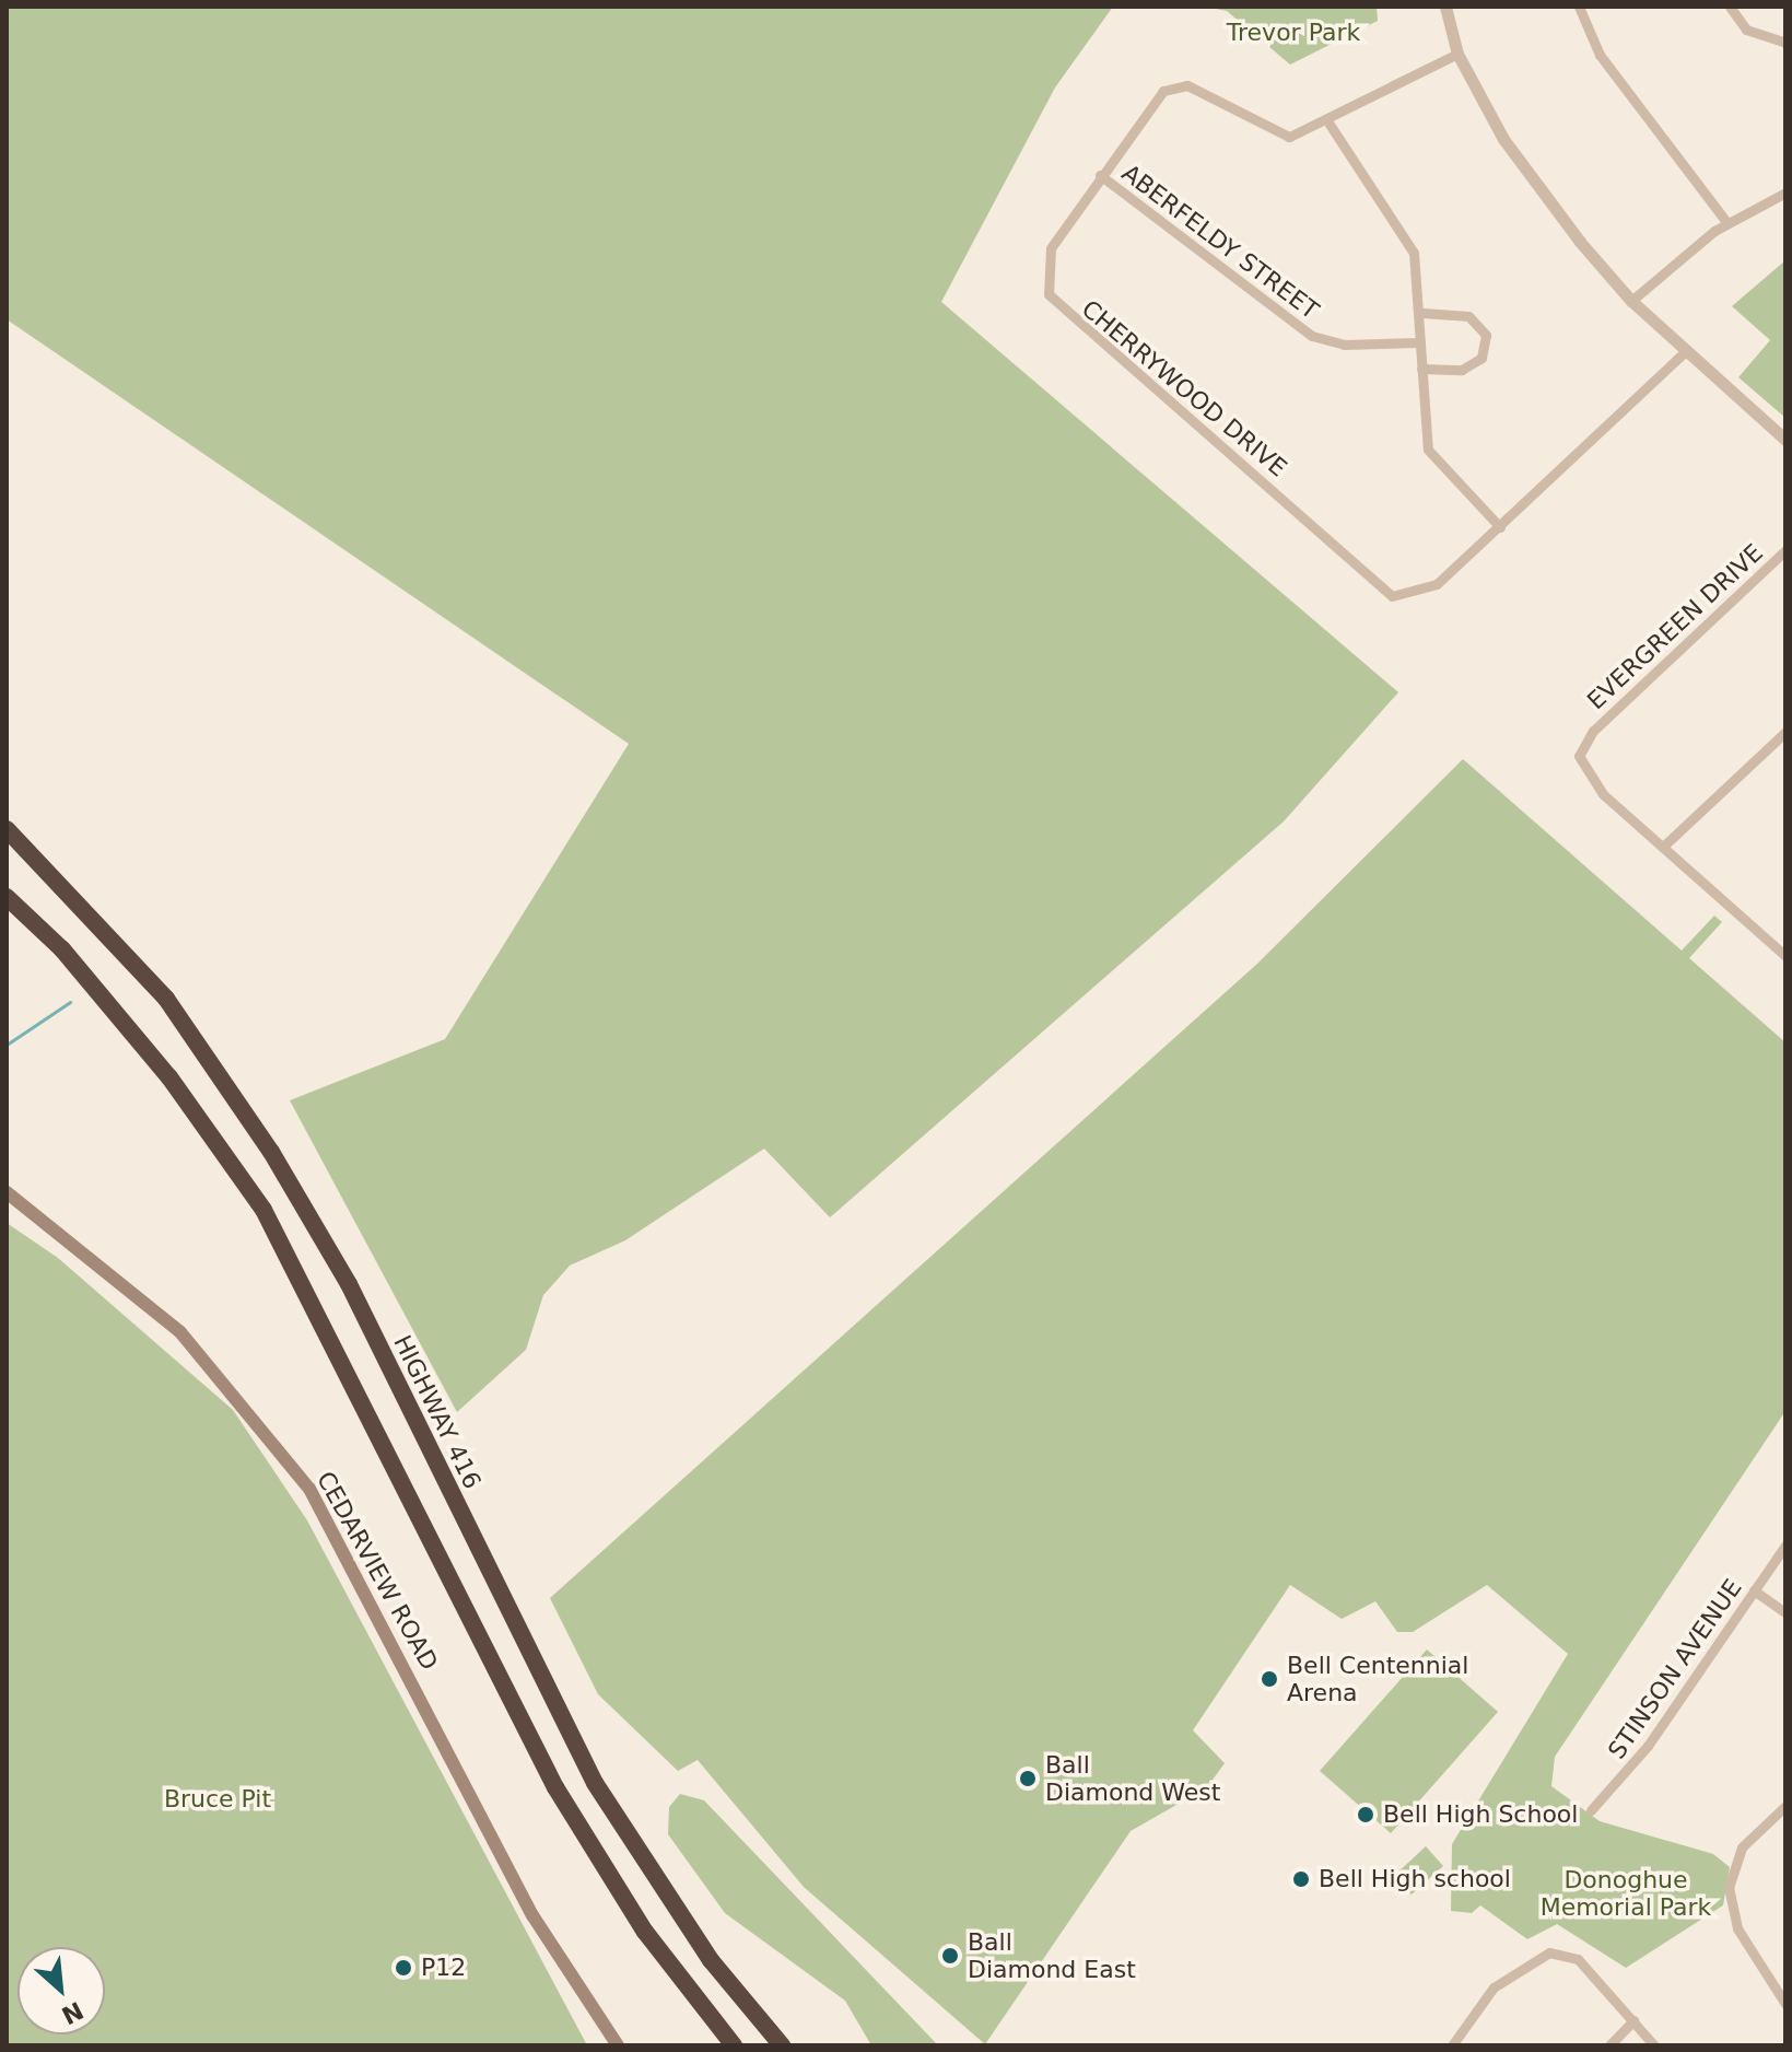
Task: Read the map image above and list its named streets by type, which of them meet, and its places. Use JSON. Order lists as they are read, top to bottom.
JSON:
{
  "streets": {
    "highway": ["HIGHWAY 416"],
    "main road": ["CEDARVIEW ROAD"],
    "street": [
      "ABERFELDY STREET",
      "CHERRYWOOD DRIVE",
      "EVERGREEN DRIVE",
      "STINSON AVENUE"
    ]
  },
  "crossings": [
    ["ABERFELDY STREET", "CHERRYWOOD DRIVE"]
  ],
  "parks": ["Trevor Park", "Bruce Pit", "Donoghue Memorial Park"],
  "places": [
    "Bell Centennial Arena",
    "Ball Diamond West",
    "Bell High School",
    "Bell High school",
    "Ball Diamond East",
    "P12"
  ],
  "north": "bottom right"
}
